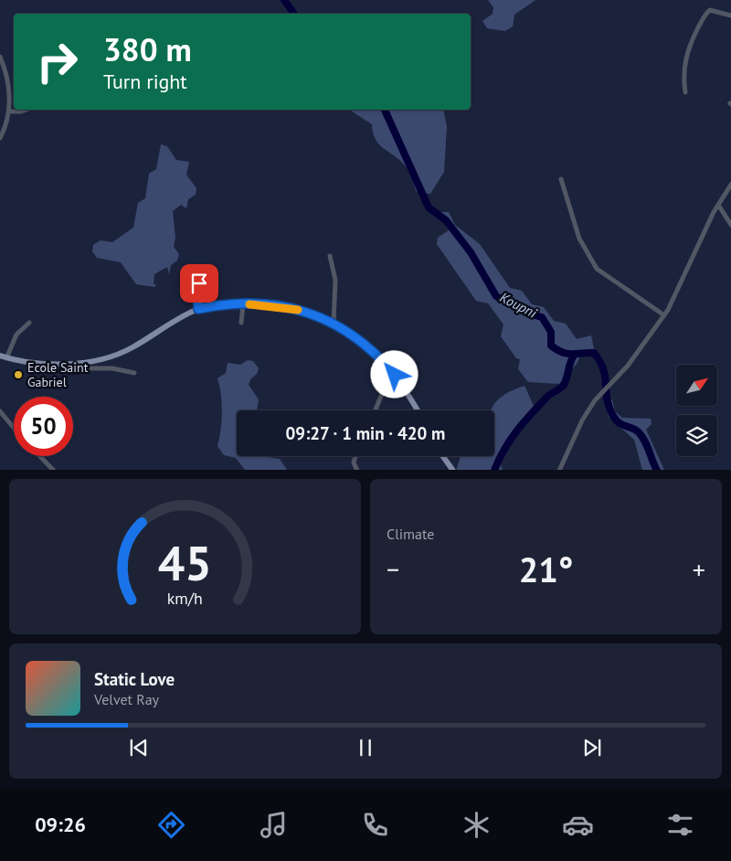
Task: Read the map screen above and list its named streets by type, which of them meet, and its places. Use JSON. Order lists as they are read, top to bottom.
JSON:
{
  "water": ["Koupni"],
  "places": ["Ecole Saint Gabriel"],
  "north": "top right",
  "page": {
    "turn": ["380 m", "Turn right"],
    "limit": "50",
    "trip": "09:27 · 1 min · 420 m",
    "tile": "Climate",
    "heat": ["−", "21°", "+"],
    "song": ["Static Love", "Velvet Ray"],
    "tabs": "09:26",
    "gauge": ["45", "km/h"]
  }
}
